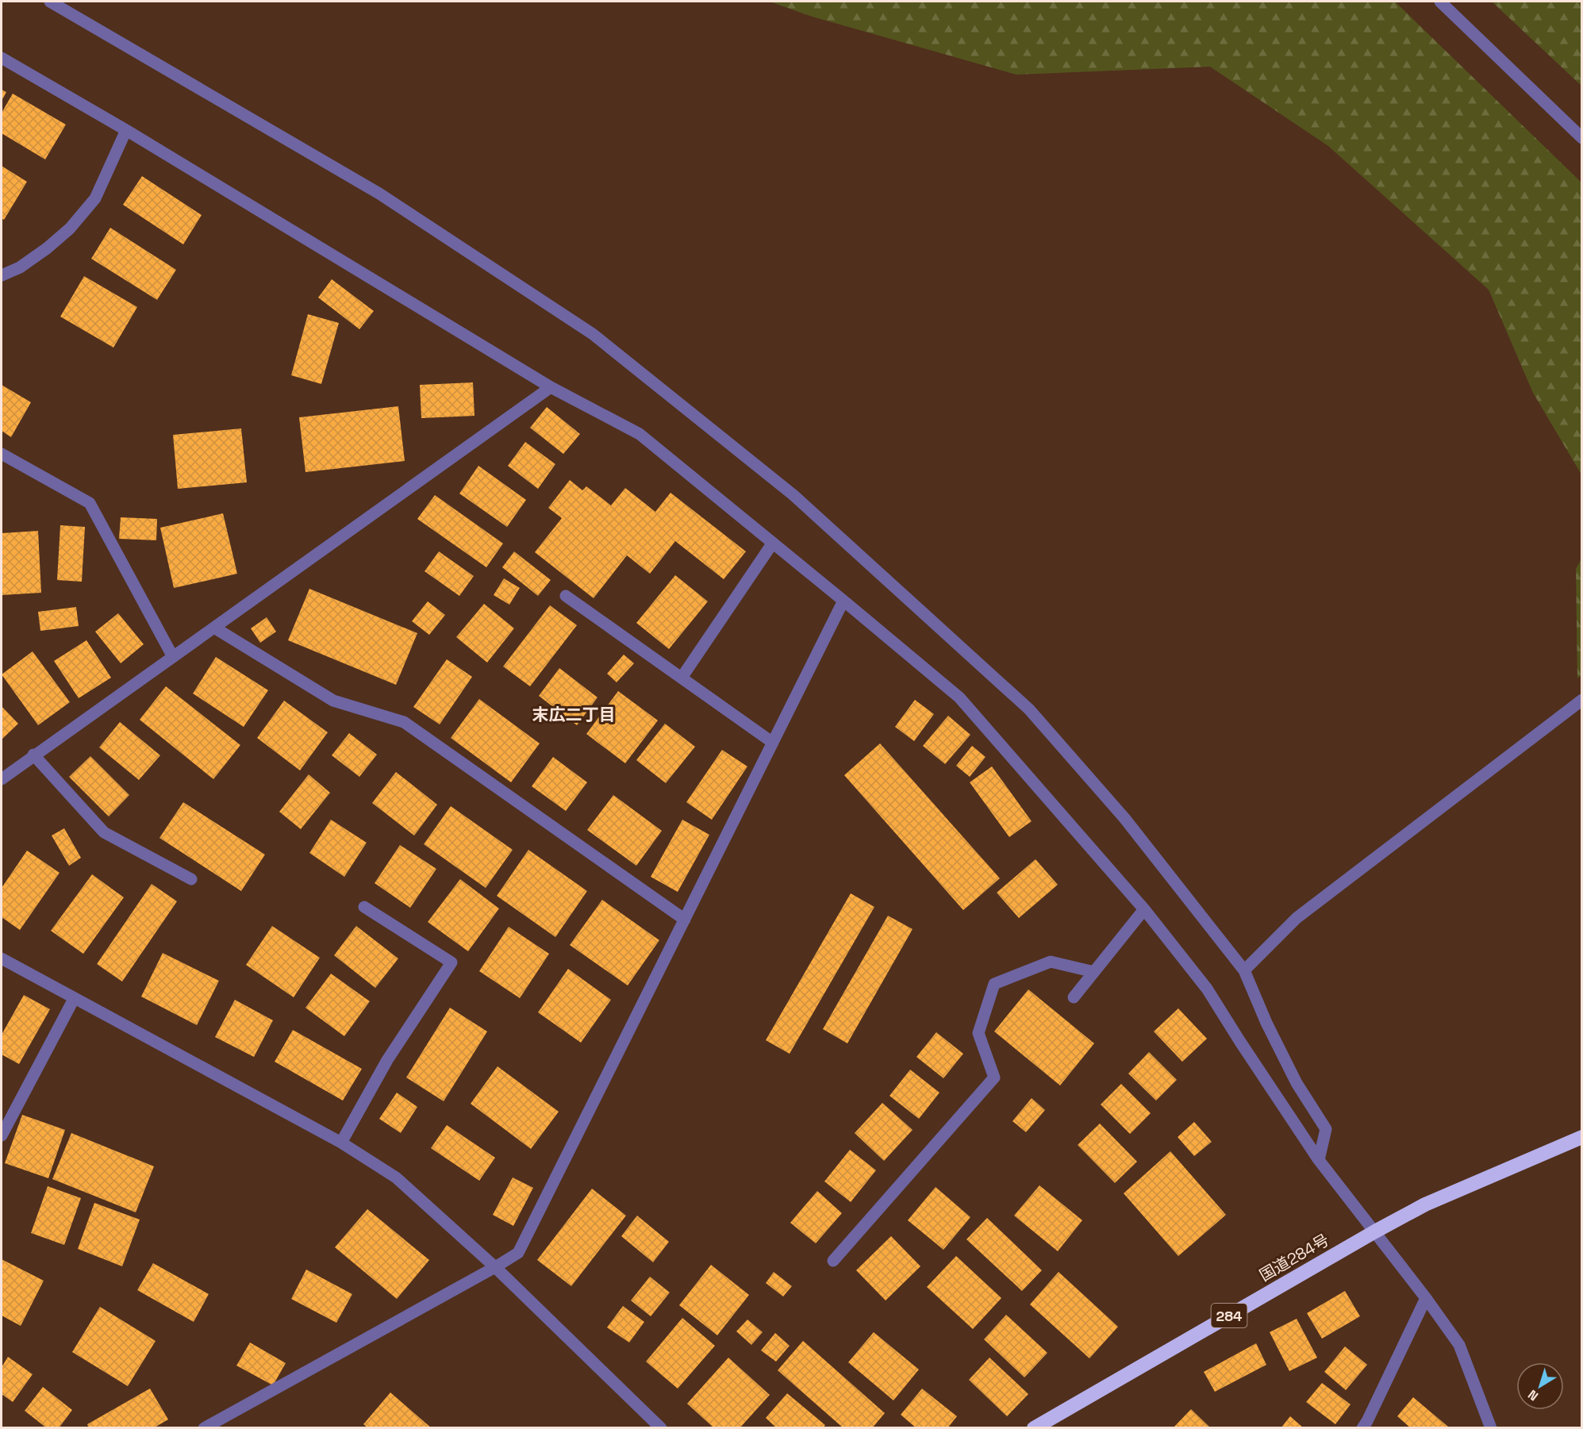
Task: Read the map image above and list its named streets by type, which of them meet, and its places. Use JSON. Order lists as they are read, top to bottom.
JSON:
{
  "streets": {
    "highway": ["国道284号", "284"]
  },
  "districts": ["末広二丁目"],
  "north": "bottom left"
}
